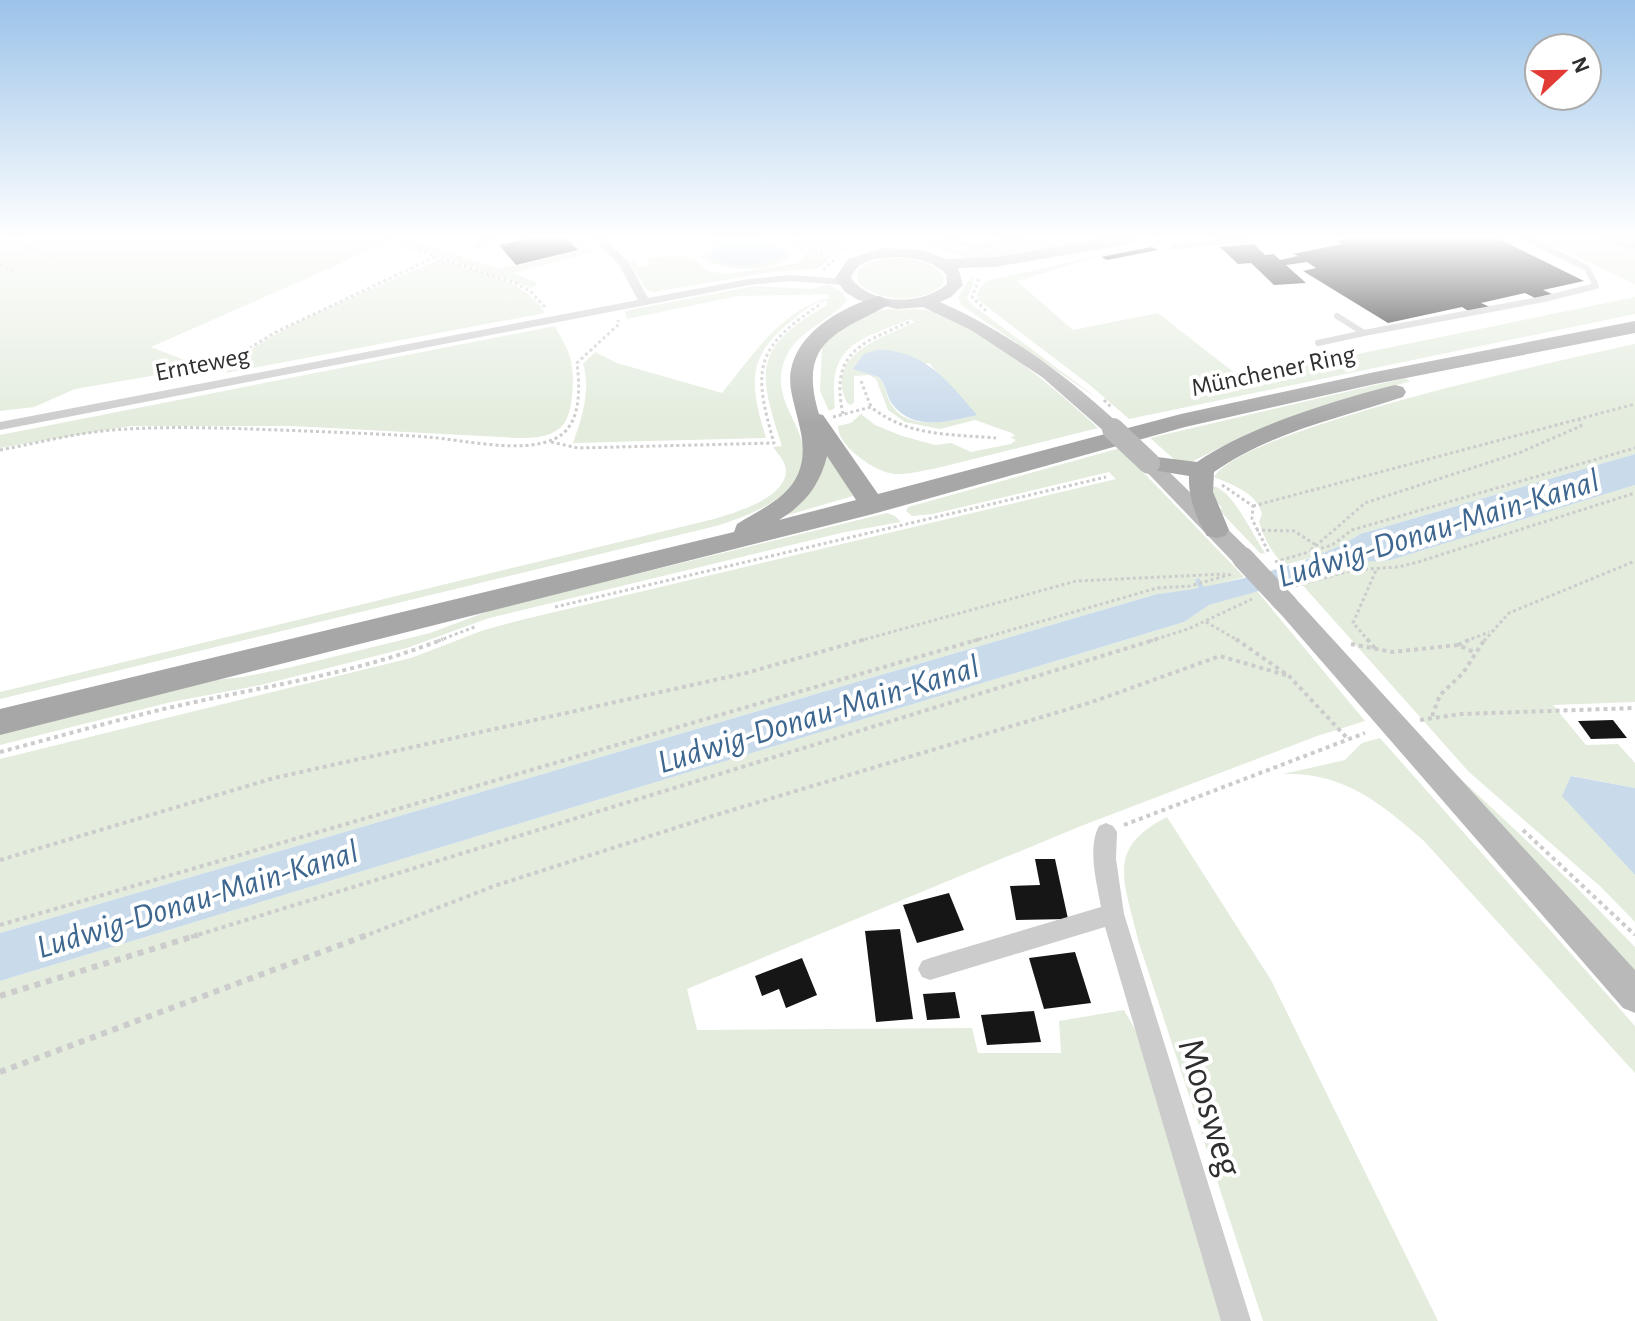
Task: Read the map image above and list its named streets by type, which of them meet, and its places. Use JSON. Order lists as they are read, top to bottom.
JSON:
{
  "streets": {
    "main road": ["Münchener Ring"],
    "street": ["Ernteweg", "Moosweg"]
  },
  "water": ["Ludwig-Donau-Main-Kanal"],
  "north": "right"
}
